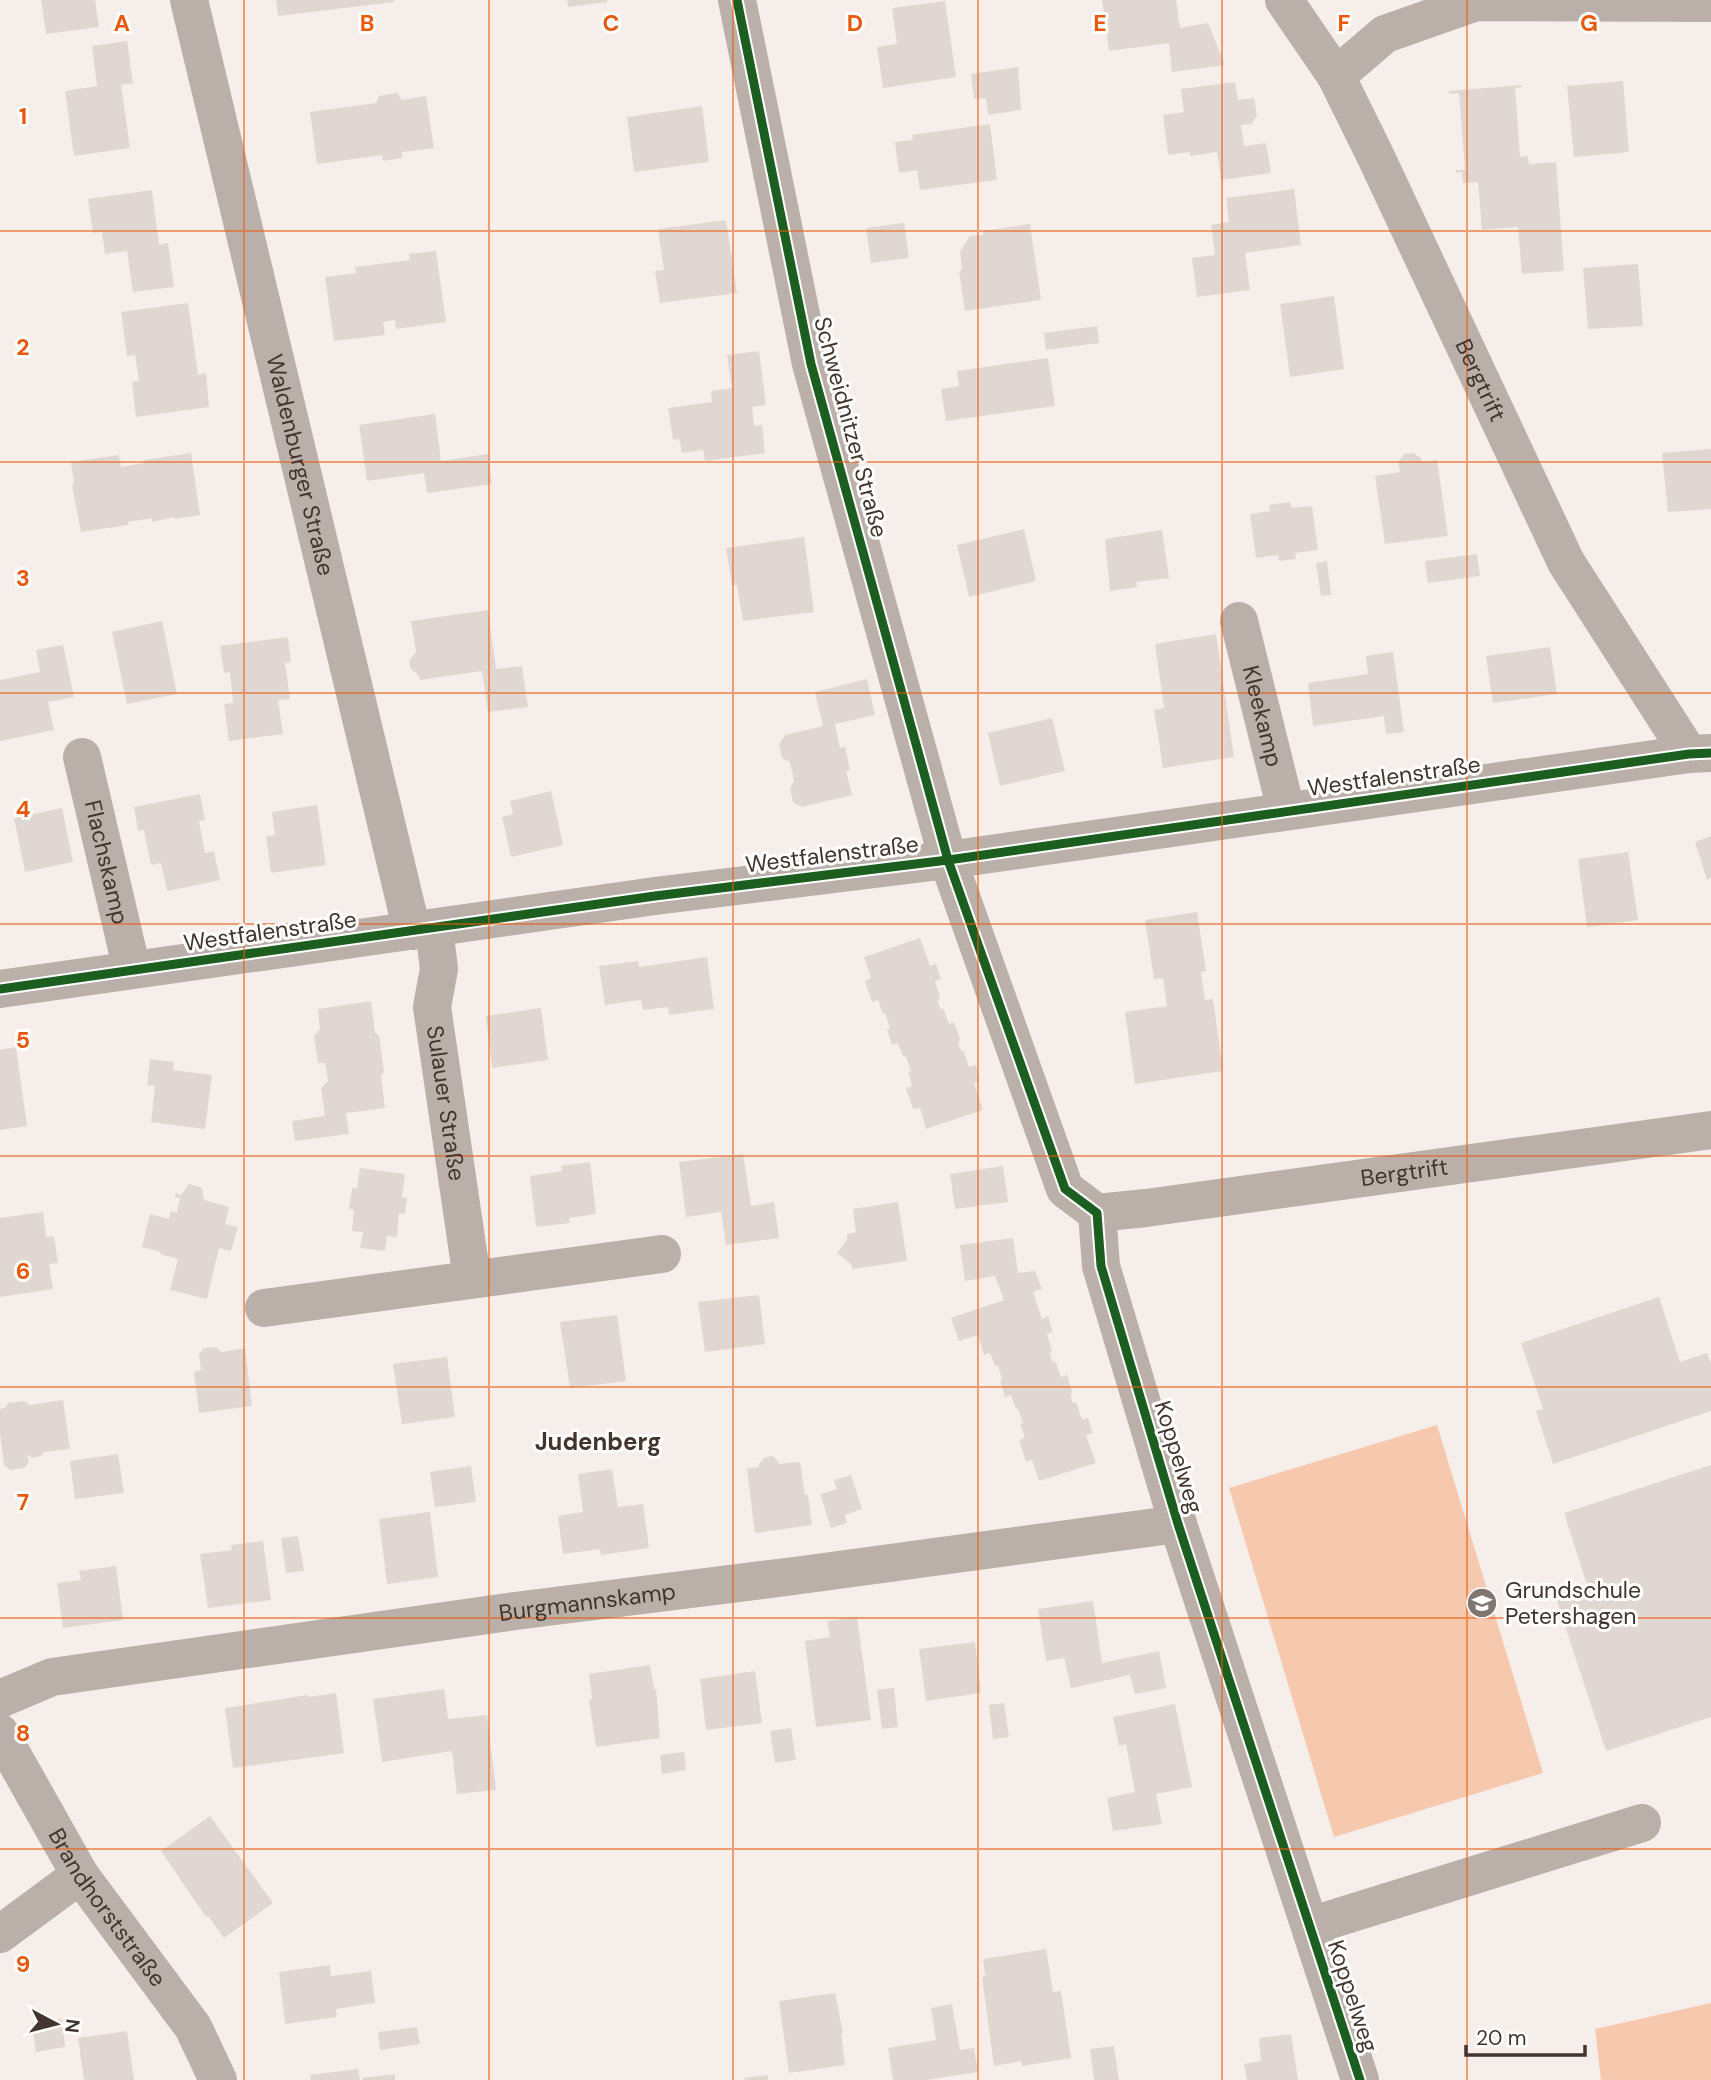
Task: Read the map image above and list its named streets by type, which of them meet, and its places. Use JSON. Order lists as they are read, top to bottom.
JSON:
{
  "streets": {
    "street": [
      "Bergtrift",
      "Schweidnitzer Straße",
      "Waldenburger Straße",
      "Kleekamp",
      "Westfalenstraße",
      "Flachskamp",
      "Sulauer Straße",
      "Koppelweg",
      "Burgmannskamp",
      "Brandhorststraße"
    ]
  },
  "crossings": [
    ["Bergtrift", "Westfalenstraße"],
    ["Bergtrift", "Koppelweg"],
    ["Schweidnitzer Straße", "Westfalenstraße"],
    ["Waldenburger Straße", "Westfalenstraße"],
    ["Waldenburger Straße", "Sulauer Straße"],
    ["Kleekamp", "Westfalenstraße"],
    ["Westfalenstraße", "Flachskamp"],
    ["Westfalenstraße", "Sulauer Straße"],
    ["Koppelweg", "Burgmannskamp"]
  ],
  "districts": ["Judenberg"],
  "places": {
    "school or university": ["Grundschule Petershagen"]
  },
  "scale_bar": "20 m",
  "north": "right",
  "grid": {
    "columns": [
      "A",
      "B",
      "C",
      "D",
      "E",
      "F",
      "G"
    ],
    "rows": [
      "1",
      "2",
      "3",
      "4",
      "5",
      "6",
      "7",
      "8",
      "9"
    ]
  }
}
